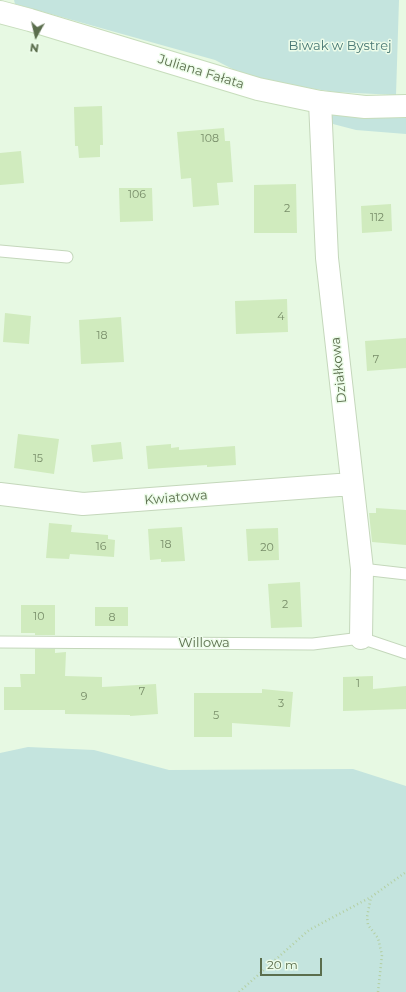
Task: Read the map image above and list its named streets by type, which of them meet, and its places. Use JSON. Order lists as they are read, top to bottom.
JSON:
{
  "streets": {
    "street": ["Juliana Fałata", "Działkowa", "Kwiatowa"],
    "lane": ["Willowa"]
  },
  "crossings": [
    ["Juliana Fałata", "Działkowa"],
    ["Działkowa", "Kwiatowa"],
    ["Działkowa", "Willowa"]
  ],
  "parks": ["Biwak w Bystrej"],
  "house_numbers": [
    "108",
    "106",
    "2",
    "112",
    "4",
    "18",
    "7",
    "15",
    "18",
    "16",
    "20",
    "2",
    "10",
    "8",
    "1",
    "7",
    "9",
    "3",
    "5"
  ],
  "scale_bar": "20 m",
  "north": "bottom"
}
